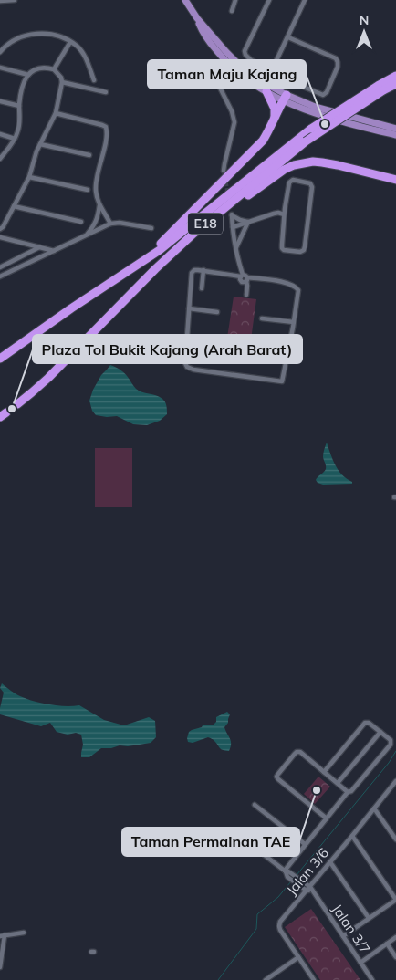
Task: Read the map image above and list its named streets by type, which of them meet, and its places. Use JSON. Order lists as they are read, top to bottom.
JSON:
{
  "streets": {
    "highway": ["E18"],
    "street": ["Jalan 3/6", "Jalan 3/7"]
  },
  "crossings": [
    ["Jalan 3/6", "Jalan 3/7"]
  ],
  "places": ["Taman Maju Kajang", "Plaza Tol Bukit Kajang (Arah Barat)", "Taman Permainan TAE"],
  "north": "top"
}
